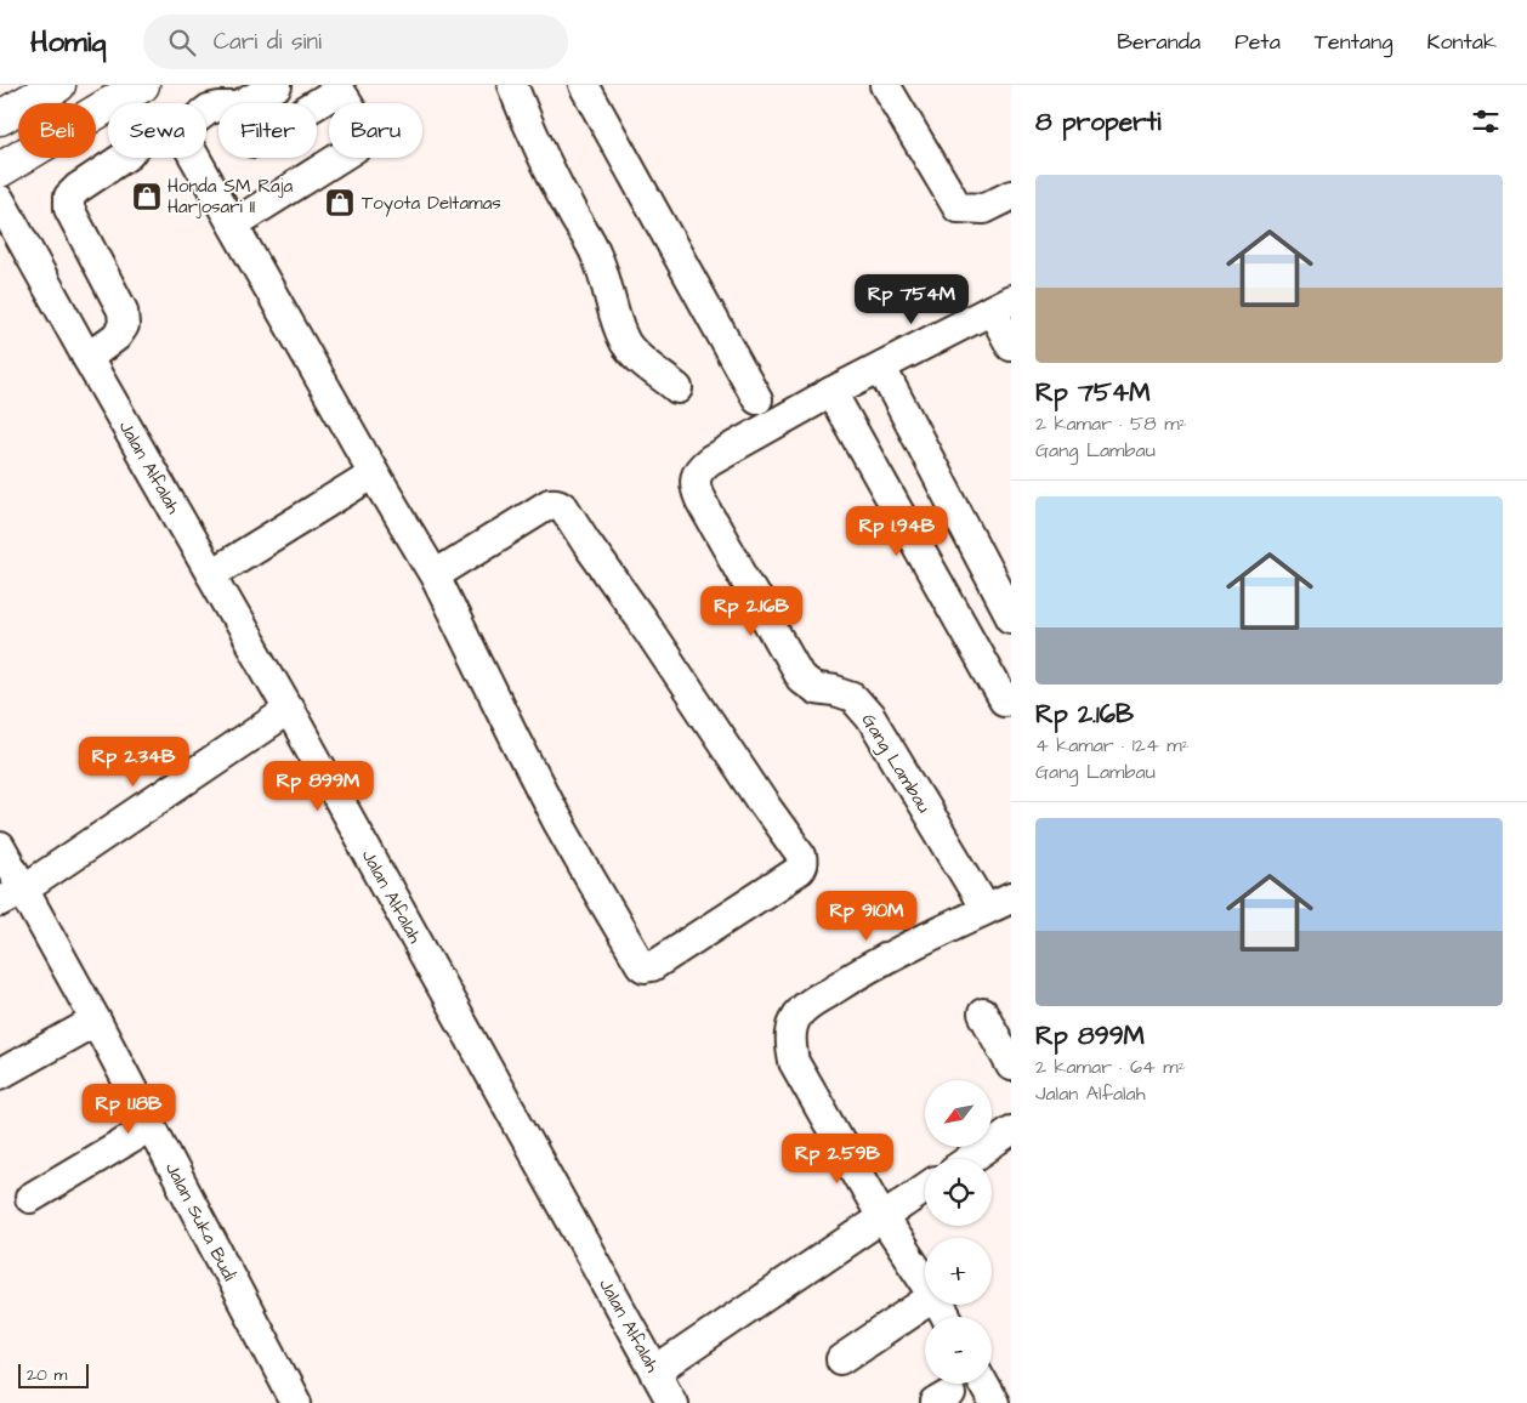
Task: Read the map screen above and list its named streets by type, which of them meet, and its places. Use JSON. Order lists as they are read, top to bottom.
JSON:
{
  "streets": {
    "street": ["Jalan Alfalah", "Gang Lambau", "Jalan Suka Budi"]
  },
  "places": {
    "shop": ["Honda SM Raja Harjosari II", "Toyota Deltamas"]
  },
  "scale_bar": "20 m",
  "north": "bottom left",
  "page": {
    "header": "Homiq",
    "search": "Cari di sini",
    "nav": [
      "Beranda",
      "Peta",
      "Tentang",
      "Kontak"
    ],
    "heading": "8 properti",
    "chip": [
      "Beli",
      "Sewa",
      "Filter",
      "Baru"
    ],
    "list": [
      {
        "name": "Rp 754M",
        "note": "2 kamar · 58 m² · Gang Lambau"
      },
      {
        "name": "Rp 2.16B",
        "note": "4 kamar · 124 m² · Gang Lambau"
      },
      {
        "name": "Rp 899M",
        "note": "2 kamar · 64 m² · Jalan Alfalah"
      }
    ],
    "price": [
      "Rp 754M",
      "Rp 1.94B",
      "Rp 2.16B",
      "Rp 2.34B",
      "Rp 899M",
      "Rp 910M",
      "Rp 1.18B",
      "Rp 2.59B"
    ],
    "map_buttons": ["+", "−"],
    "scale": "20 m"
  }
}
